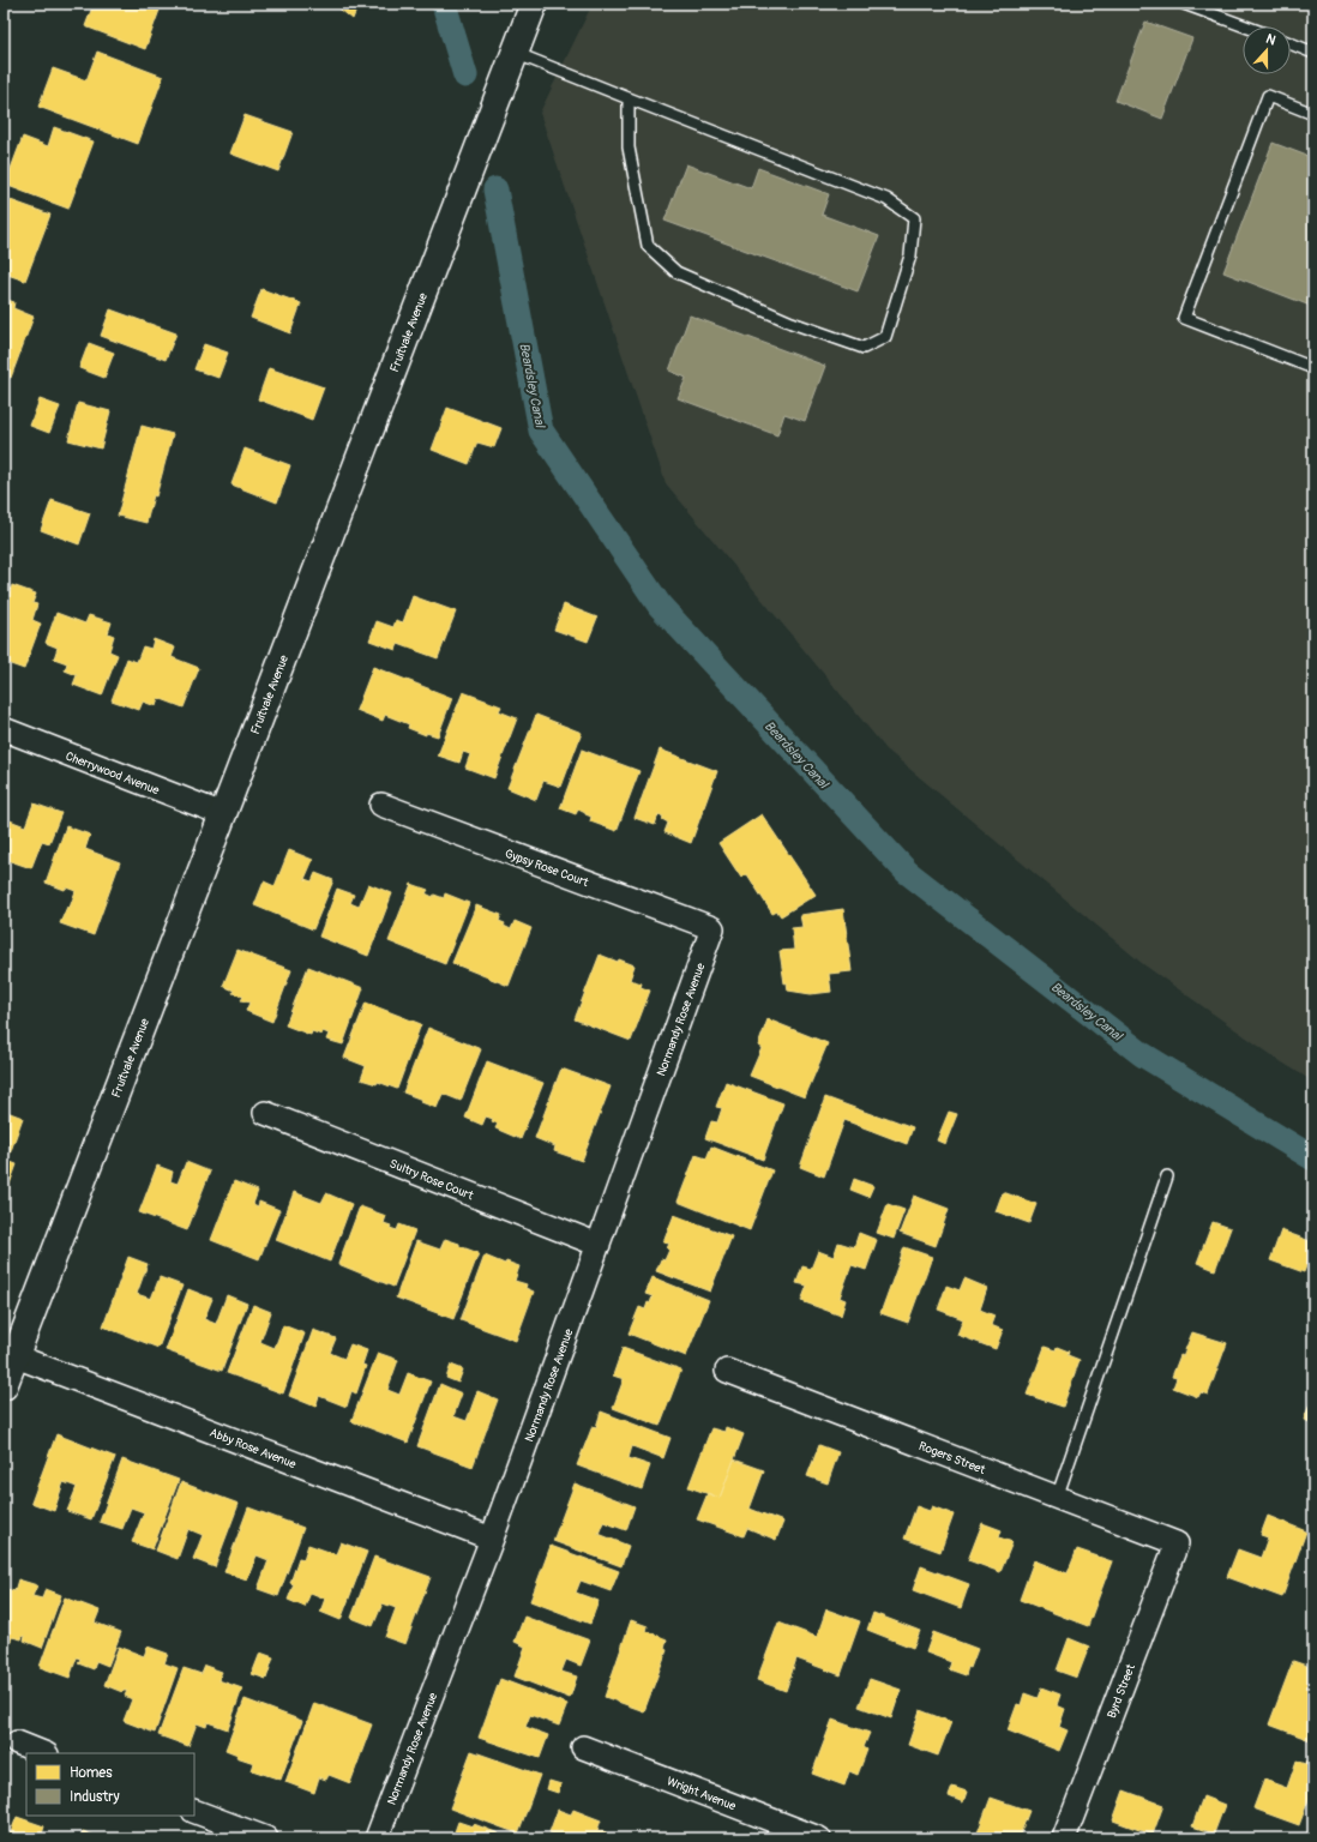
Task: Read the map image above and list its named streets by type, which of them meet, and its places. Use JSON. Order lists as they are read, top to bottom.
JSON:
{
  "streets": {
    "main road": ["Fruitvale Avenue"],
    "street": [
      "Cherrywood Avenue",
      "Gypsy Rose Court",
      "Normandy Rose Avenue",
      "Sultry Rose Court",
      "Abby Rose Avenue",
      "Rogers Street",
      "Byrd Street",
      "Wright Avenue"
    ]
  },
  "crossings": [
    ["Fruitvale Avenue", "Cherrywood Avenue"],
    ["Fruitvale Avenue", "Abby Rose Avenue"],
    ["Gypsy Rose Court", "Normandy Rose Avenue"],
    ["Normandy Rose Avenue", "Sultry Rose Court"],
    ["Normandy Rose Avenue", "Abby Rose Avenue"],
    ["Rogers Street", "Byrd Street"]
  ],
  "water": ["Beardsley Canal"],
  "legend": ["Homes", "Industry"],
  "north": "top"
}
